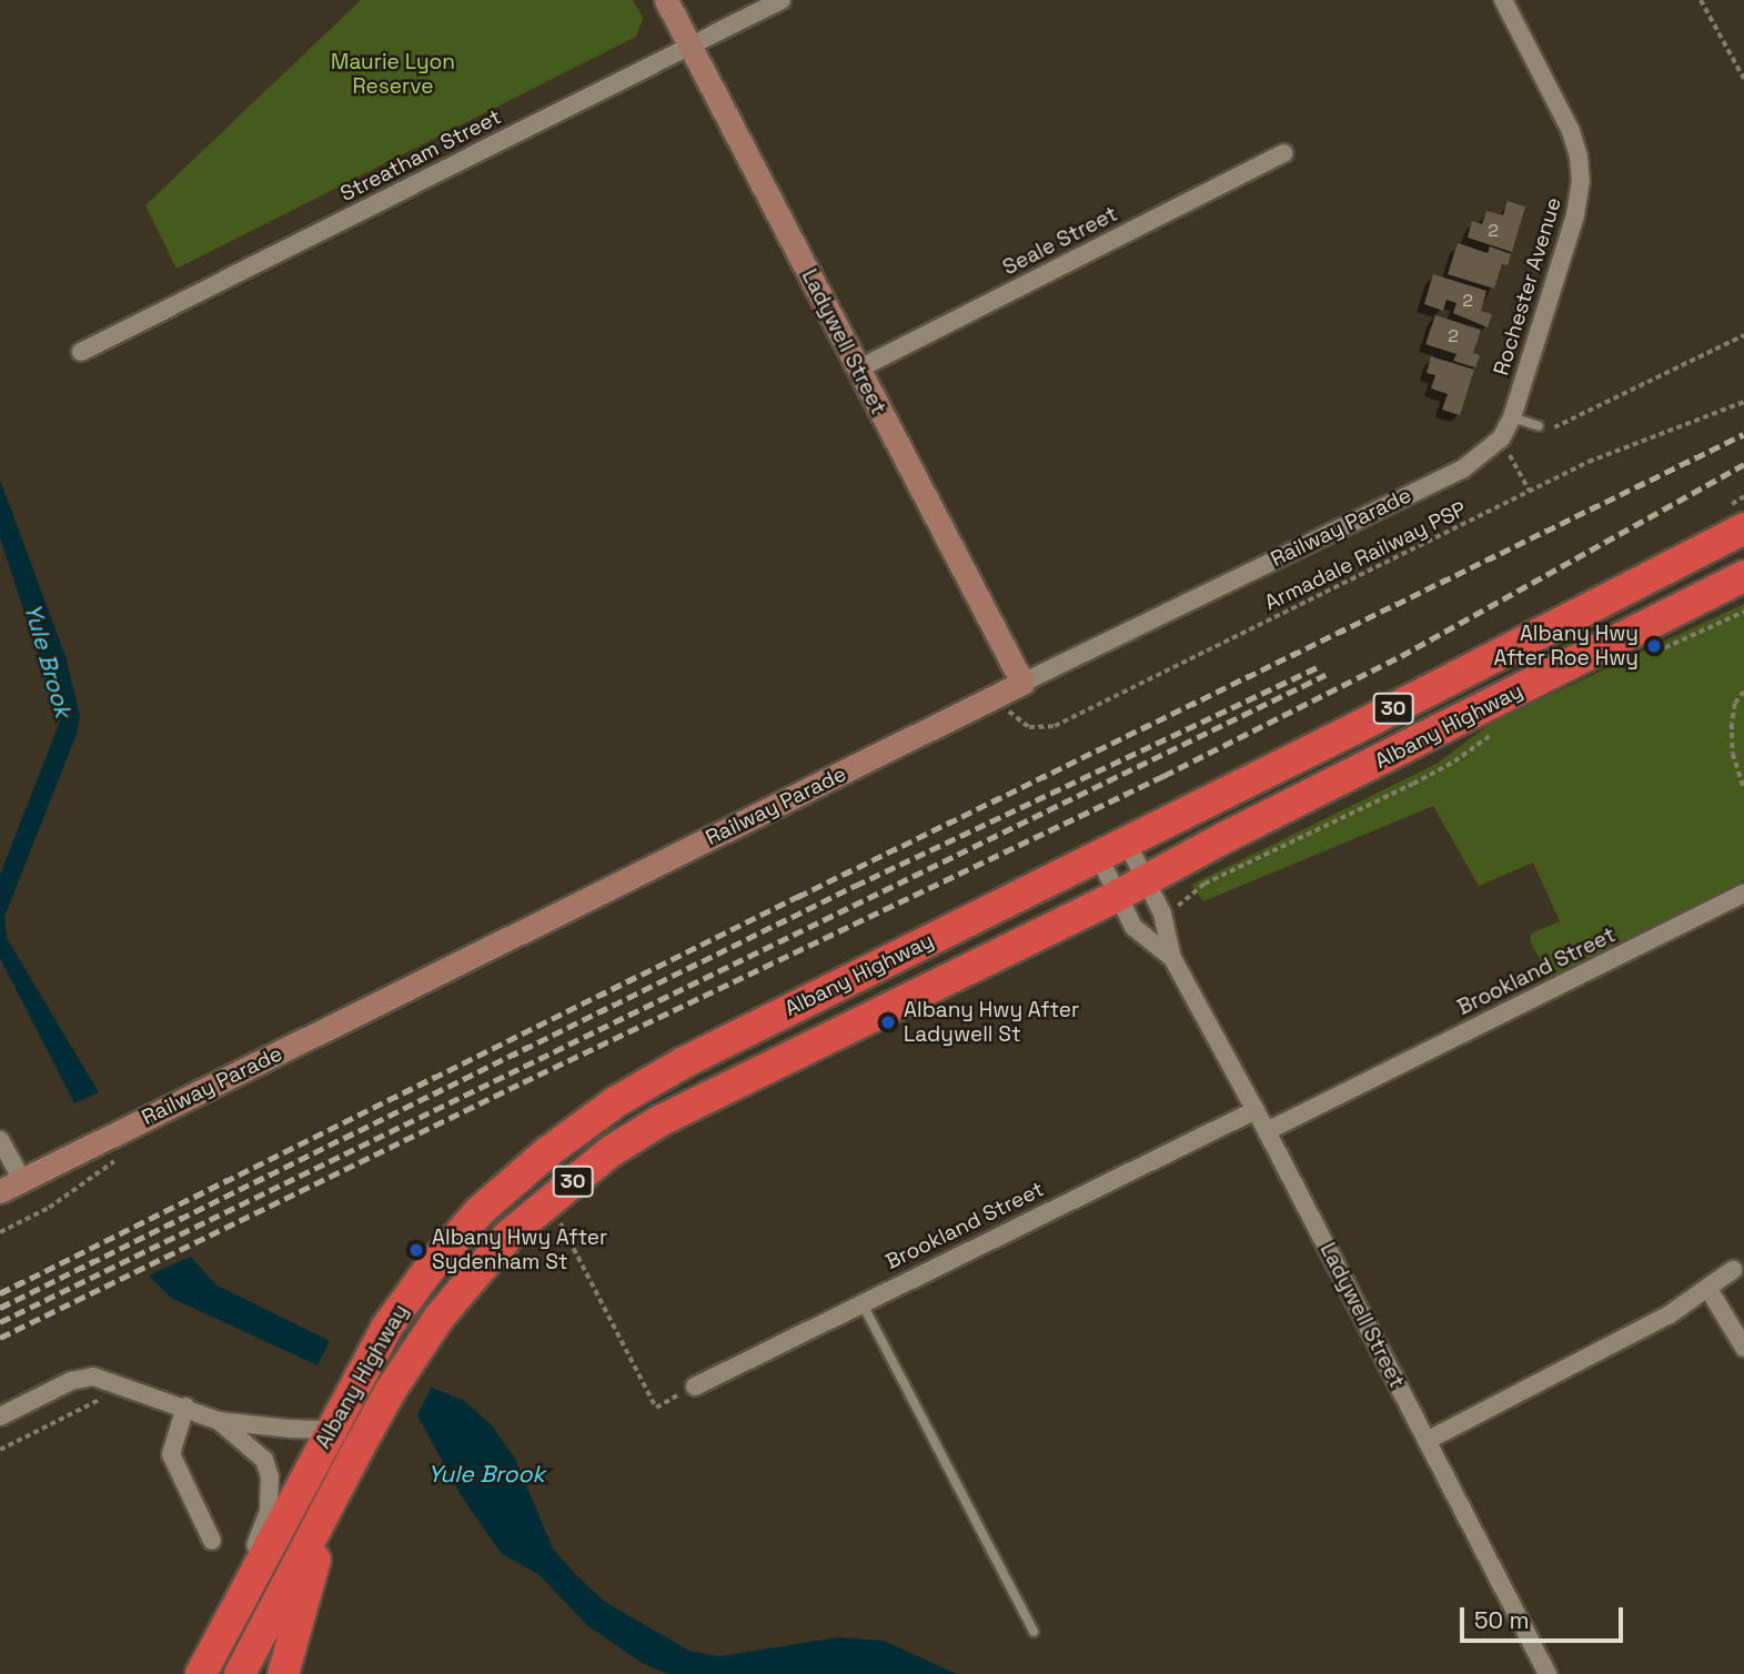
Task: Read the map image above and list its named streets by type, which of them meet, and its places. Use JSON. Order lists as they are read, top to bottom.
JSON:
{
  "streets": {
    "highway": ["30", "Albany Highway"],
    "street": [
      "Streatham Street",
      "Seale Street",
      "Rochester Avenue",
      "Ladywell Street",
      "Railway Parade",
      "Brookland Street"
    ],
    "path": ["Armadale Railway PSP"]
  },
  "crossings": [
    ["Streatham Street", "Ladywell Street"],
    ["Seale Street", "Ladywell Street"],
    ["Rochester Avenue", "Railway Parade"],
    ["Ladywell Street", "Railway Parade"],
    ["Ladywell Street", "Albany Highway"],
    ["Ladywell Street", "Brookland Street"]
  ],
  "water": ["Yule Brook"],
  "parks": ["Maurie Lyon Reserve"],
  "places": ["Albany Hwy After Roe Hwy", "Albany Hwy After Ladywell St", "Albany Hwy After Sydenham St"],
  "house_numbers": ["2", "2", "2"],
  "scale_bar": "50 m"
}
